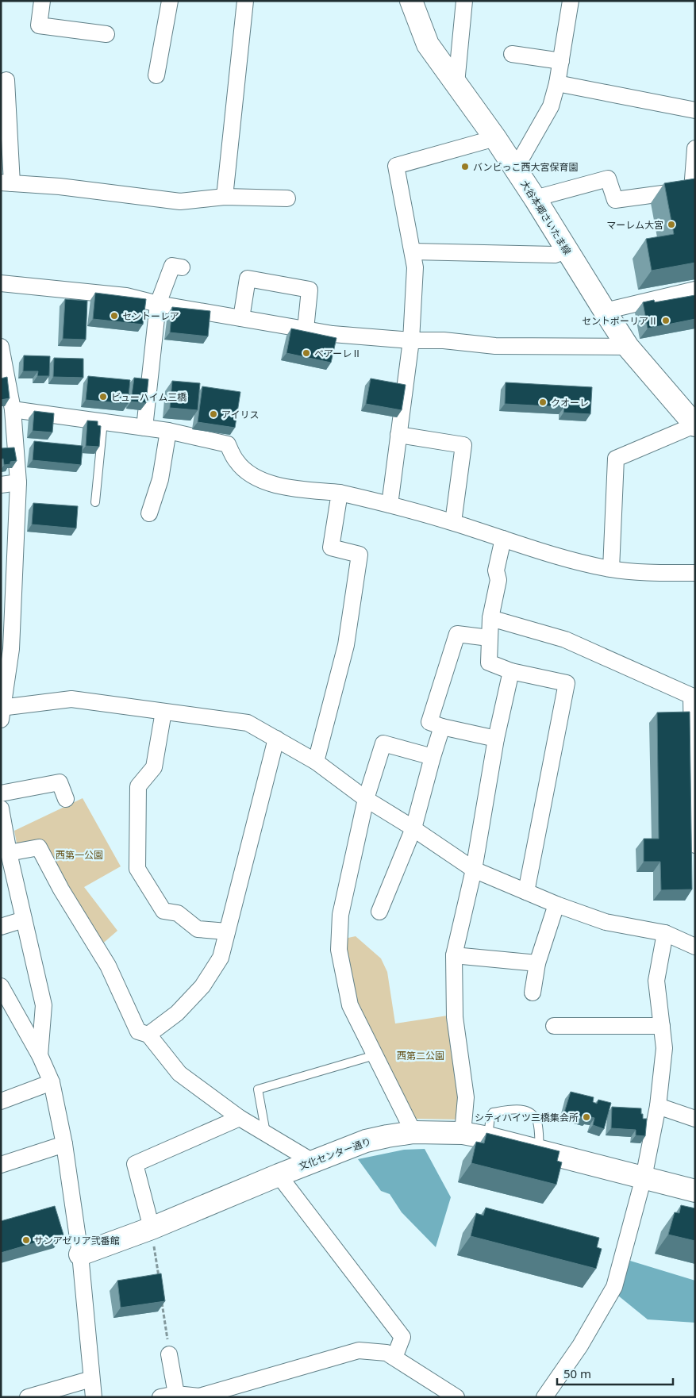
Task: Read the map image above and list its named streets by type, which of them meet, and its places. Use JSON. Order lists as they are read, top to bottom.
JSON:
{
  "streets": {
    "street": ["大谷本郷さいたま線", "文化センター通り"]
  },
  "parks": ["西第一公園", "西第二公園"],
  "places": [
    "バンビっこ西大宮保育園",
    "マーレム大宮",
    "セントーレア",
    "セントポーリアⅡ",
    "ベアーレⅡ",
    "ビューハイム三橋",
    "クオーレ",
    "アイリス",
    "シティハイツ三橋集会所",
    "サンアゼリア弐番館"
  ],
  "scale_bar": "50 m"
}
